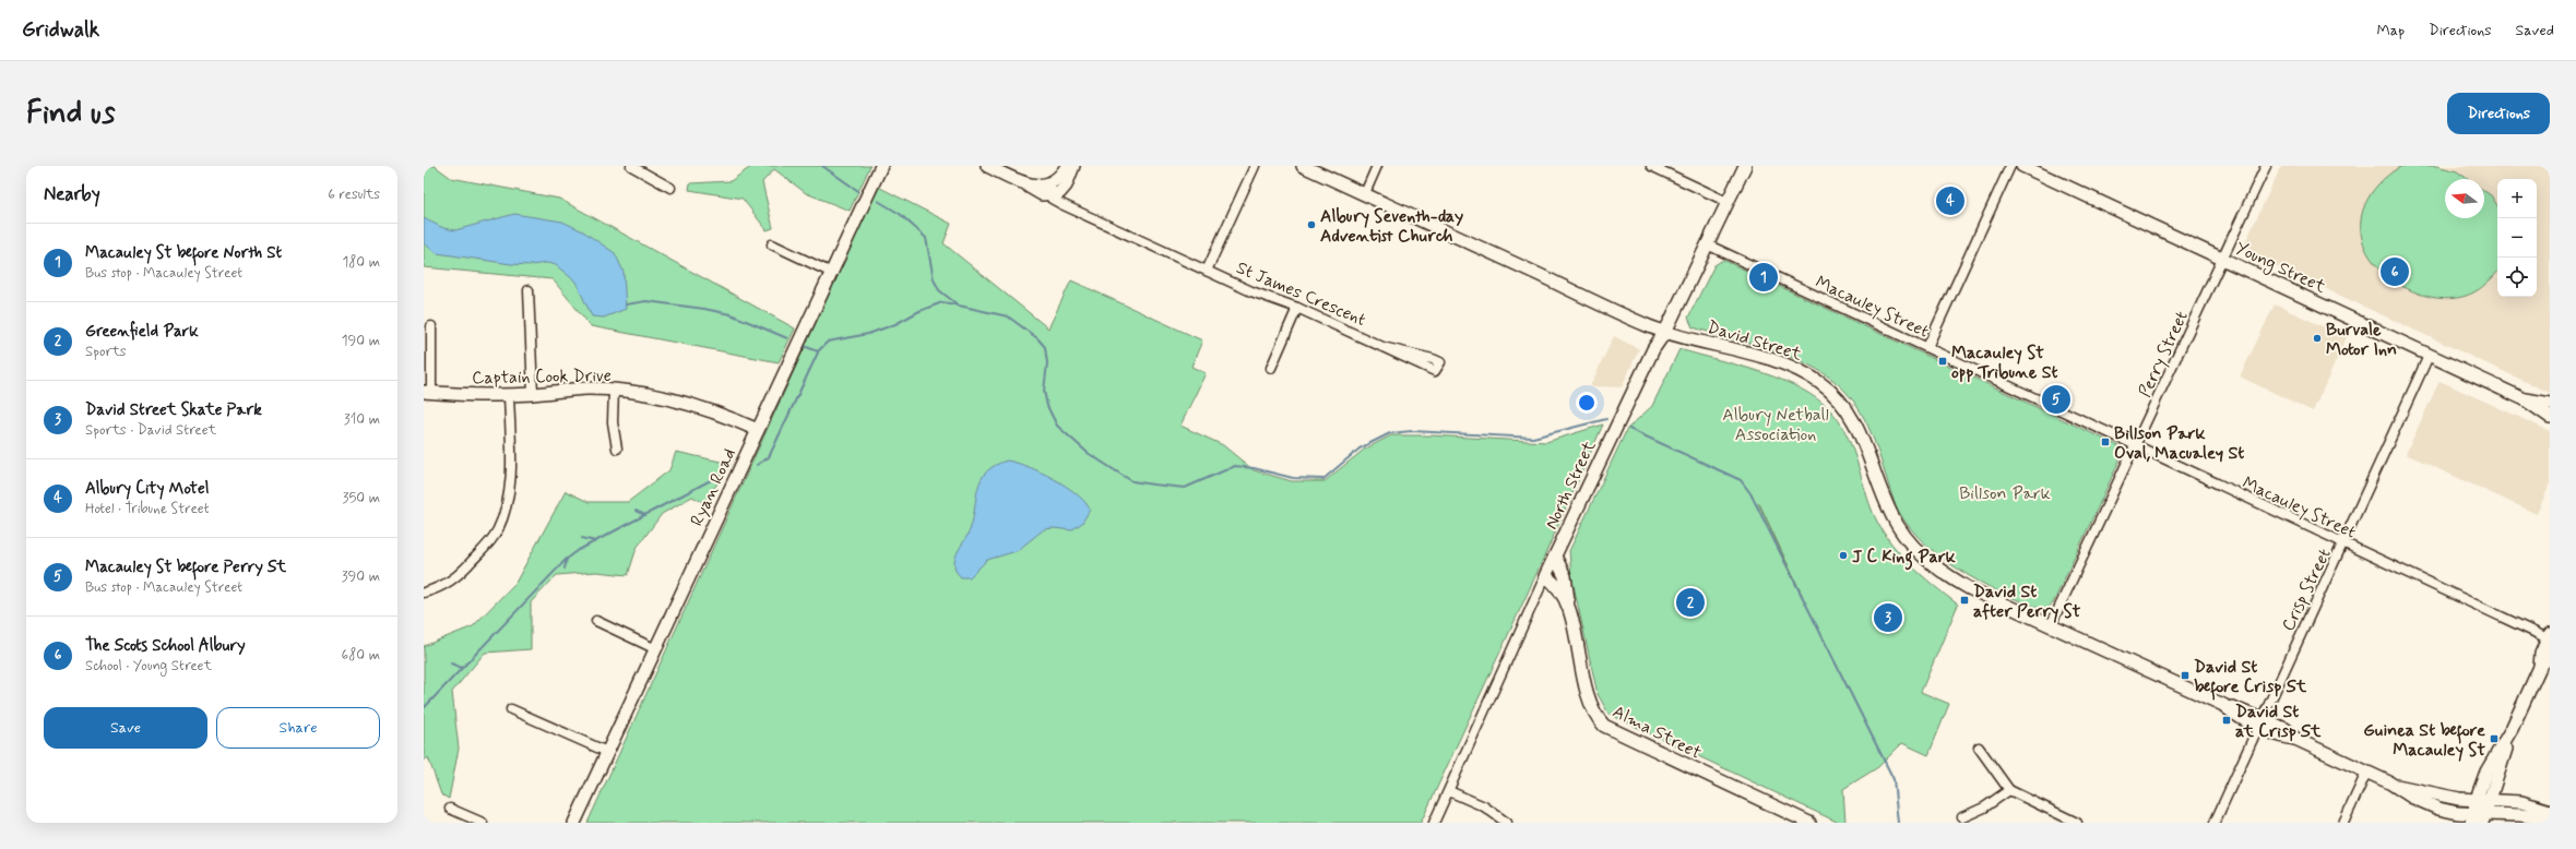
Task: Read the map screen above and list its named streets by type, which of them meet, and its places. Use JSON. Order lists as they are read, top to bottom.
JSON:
{
  "streets": {
    "street": [
      "Young Street",
      "St James Crescent",
      "Macauley Street",
      "David Street",
      "Perry Street",
      "Captain Cook Drive",
      "North Street",
      "Ryan Road",
      "Crisp Street",
      "Alma Street"
    ]
  },
  "crossings": [
    ["Young Street", "Perry Street"],
    ["Young Street", "Crisp Street"],
    ["Macauley Street", "Perry Street"],
    ["Macauley Street", "North Street"],
    ["Macauley Street", "Crisp Street"],
    ["David Street", "Perry Street"],
    ["David Street", "North Street"],
    ["David Street", "Crisp Street"],
    ["Captain Cook Drive", "Ryan Road"],
    ["North Street", "Alma Street"]
  ],
  "parks": ["Albury Netball Association", "Billson Park"],
  "places": {
    "other": ["Albury Seventh-day Adventist Church", "Burvale Motor Inn", "J C King Park"],
    "transit": [
      "Macauley St opp Tribune St",
      "Billson Park Oval, Macualey St",
      "David St after Perry St",
      "David St before Crisp St",
      "David St at Crisp St",
      "Guinea St before Macauley St"
    ]
  },
  "north": "left",
  "page": {
    "header": "Gridwalk",
    "nav": ["Map", "Directions", "Saved"],
    "buttons": [
      "Directions",
      ["Save", "Share"]
    ],
    "title": "Find us",
    "heading": ["Nearby", "6 results"],
    "map_buttons": ["+", "−"],
    "pins": [
      "4",
      "6",
      "1",
      "5",
      "2",
      "3"
    ],
    "list": [
      {
        "mark": "1",
        "name": "Macauley St before North St",
        "note": "Bus stop · Macauley Street",
        "value": "180 m"
      },
      {
        "mark": "2",
        "name": "Greenfield Park",
        "note": "Sports",
        "value": "190 m"
      },
      {
        "mark": "3",
        "name": "David Street Skate Park",
        "note": "Sports · David Street",
        "value": "310 m"
      },
      {
        "mark": "4",
        "name": "Albury City Motel",
        "note": "Hotel · Tribune Street",
        "value": "350 m"
      },
      {
        "mark": "5",
        "name": "Macauley St before Perry St",
        "note": "Bus stop · Macauley Street",
        "value": "390 m"
      },
      {
        "mark": "6",
        "name": "The Scots School Albury",
        "note": "School · Young Street",
        "value": "680 m"
      }
    ]
  }
}
